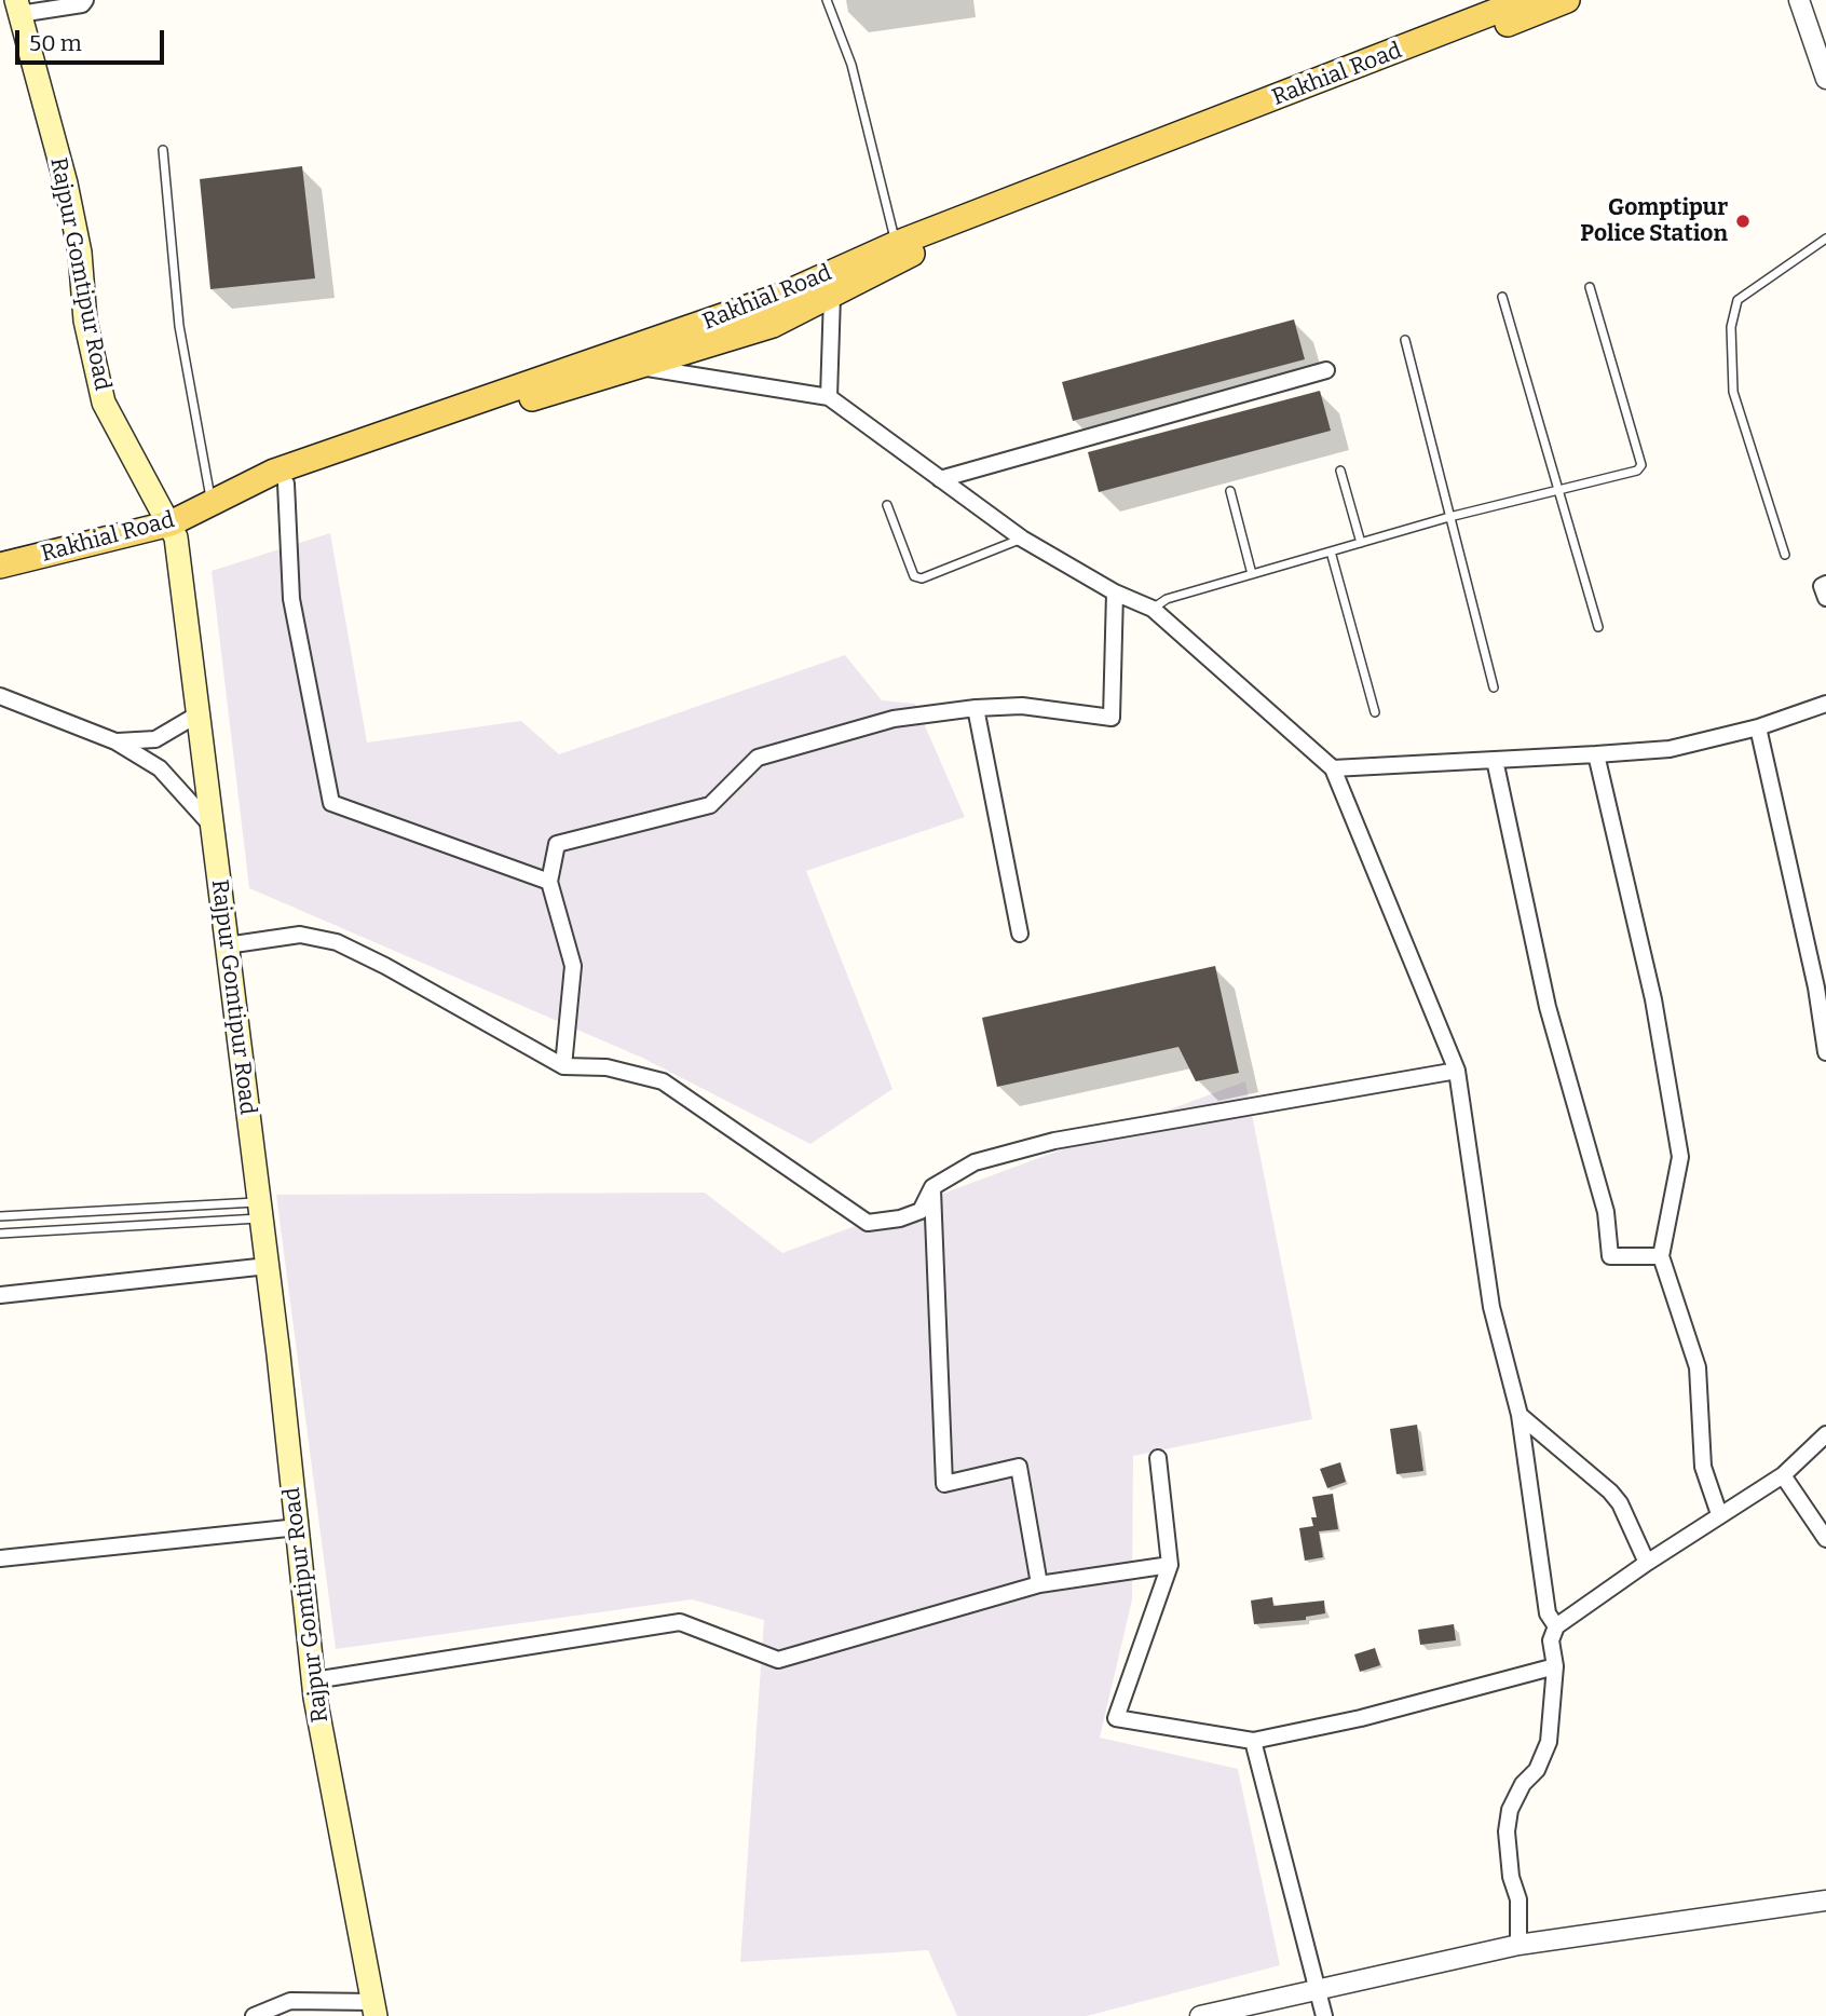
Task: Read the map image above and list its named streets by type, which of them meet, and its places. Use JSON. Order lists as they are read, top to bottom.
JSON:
{
  "streets": {
    "main road": ["Rakhial Road", "Rajpur Gomtipur Road"]
  },
  "crossings": [
    ["Rakhial Road", "Rajpur Gomtipur Road"]
  ],
  "places": ["Gomptipur Police Station"],
  "scale_bar": "50 m"
}
